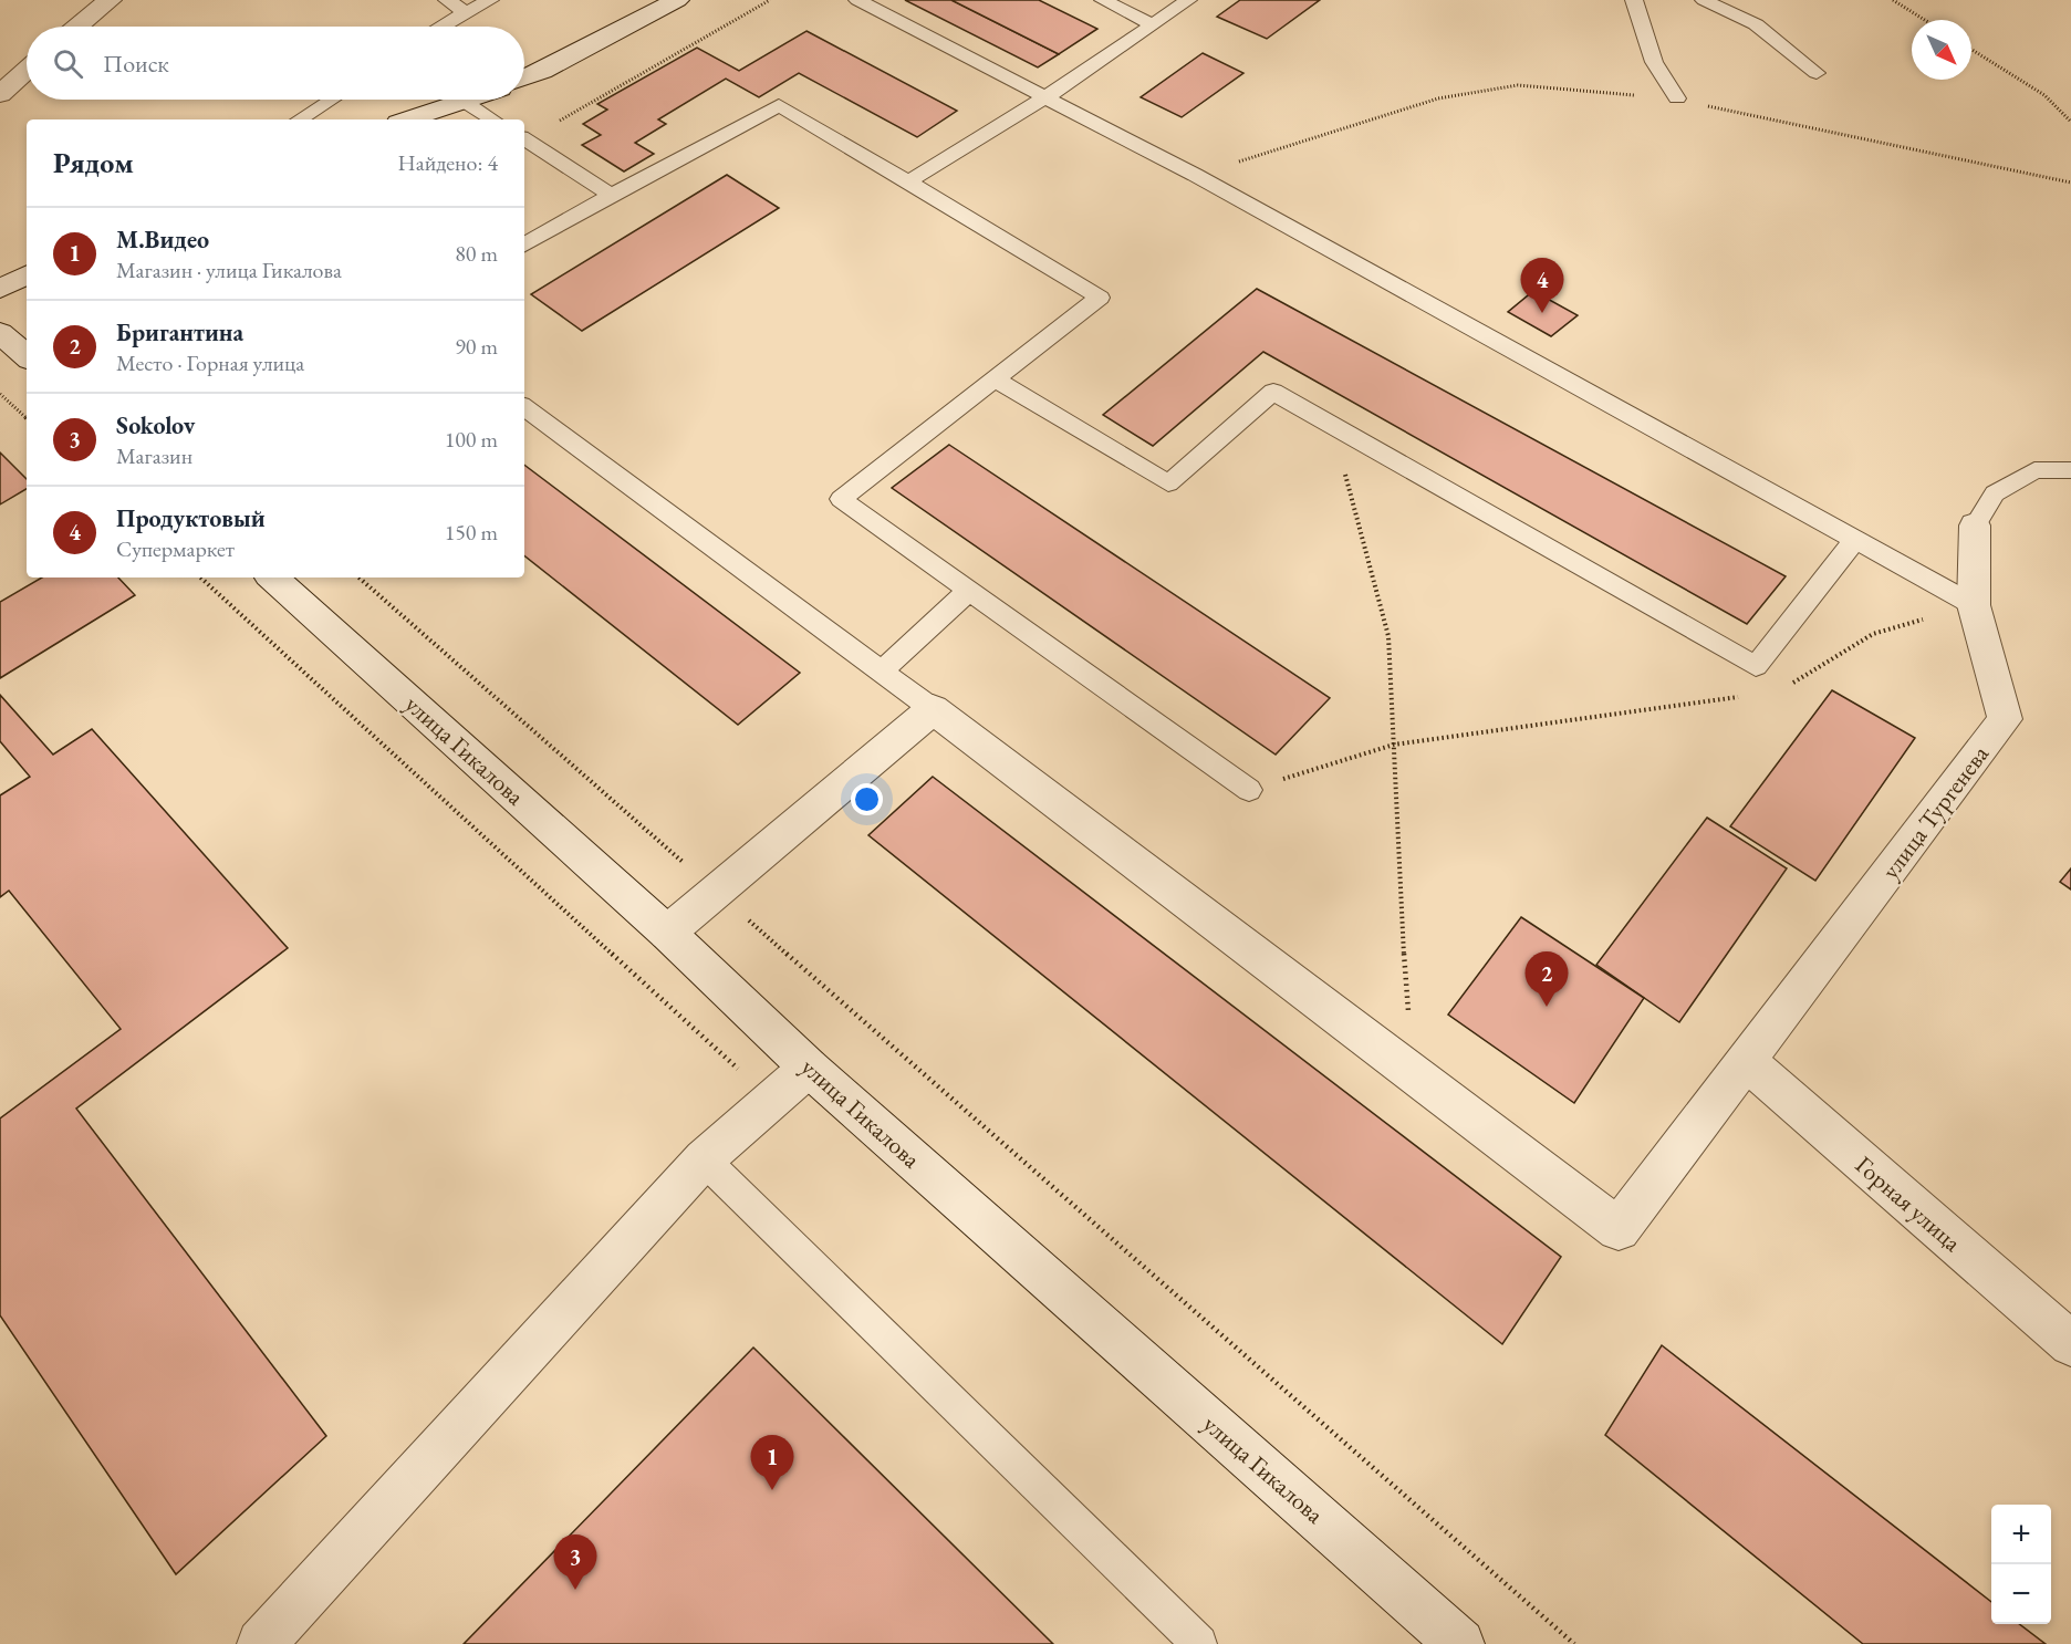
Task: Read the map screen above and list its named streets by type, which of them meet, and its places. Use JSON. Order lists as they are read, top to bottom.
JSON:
{
  "streets": {
    "street": ["улица Гикалова", "улица Тургенева", "Горная улица"]
  },
  "crossings": [
    ["улица Тургенева", "Горная улица"]
  ],
  "north": "bottom right",
  "page": {
    "search": "Поиск",
    "heading": ["Рядом", "Найдено: 4"],
    "list": [
      {
        "mark": "1",
        "name": "М.Видео",
        "note": "Магазин · улица Гикалова",
        "value": "80 m"
      },
      {
        "mark": "2",
        "name": "Бригантина",
        "note": "Место · Горная улица",
        "value": "90 m"
      },
      {
        "mark": "3",
        "name": "Sokolov",
        "note": "Магазин",
        "value": "100 m"
      },
      {
        "mark": "4",
        "name": "Продуктовый",
        "note": "Супермаркет",
        "value": "150 m"
      }
    ],
    "pins": [
      "4",
      "2",
      "1",
      "3"
    ],
    "map_buttons": ["+", "−"]
  }
}
